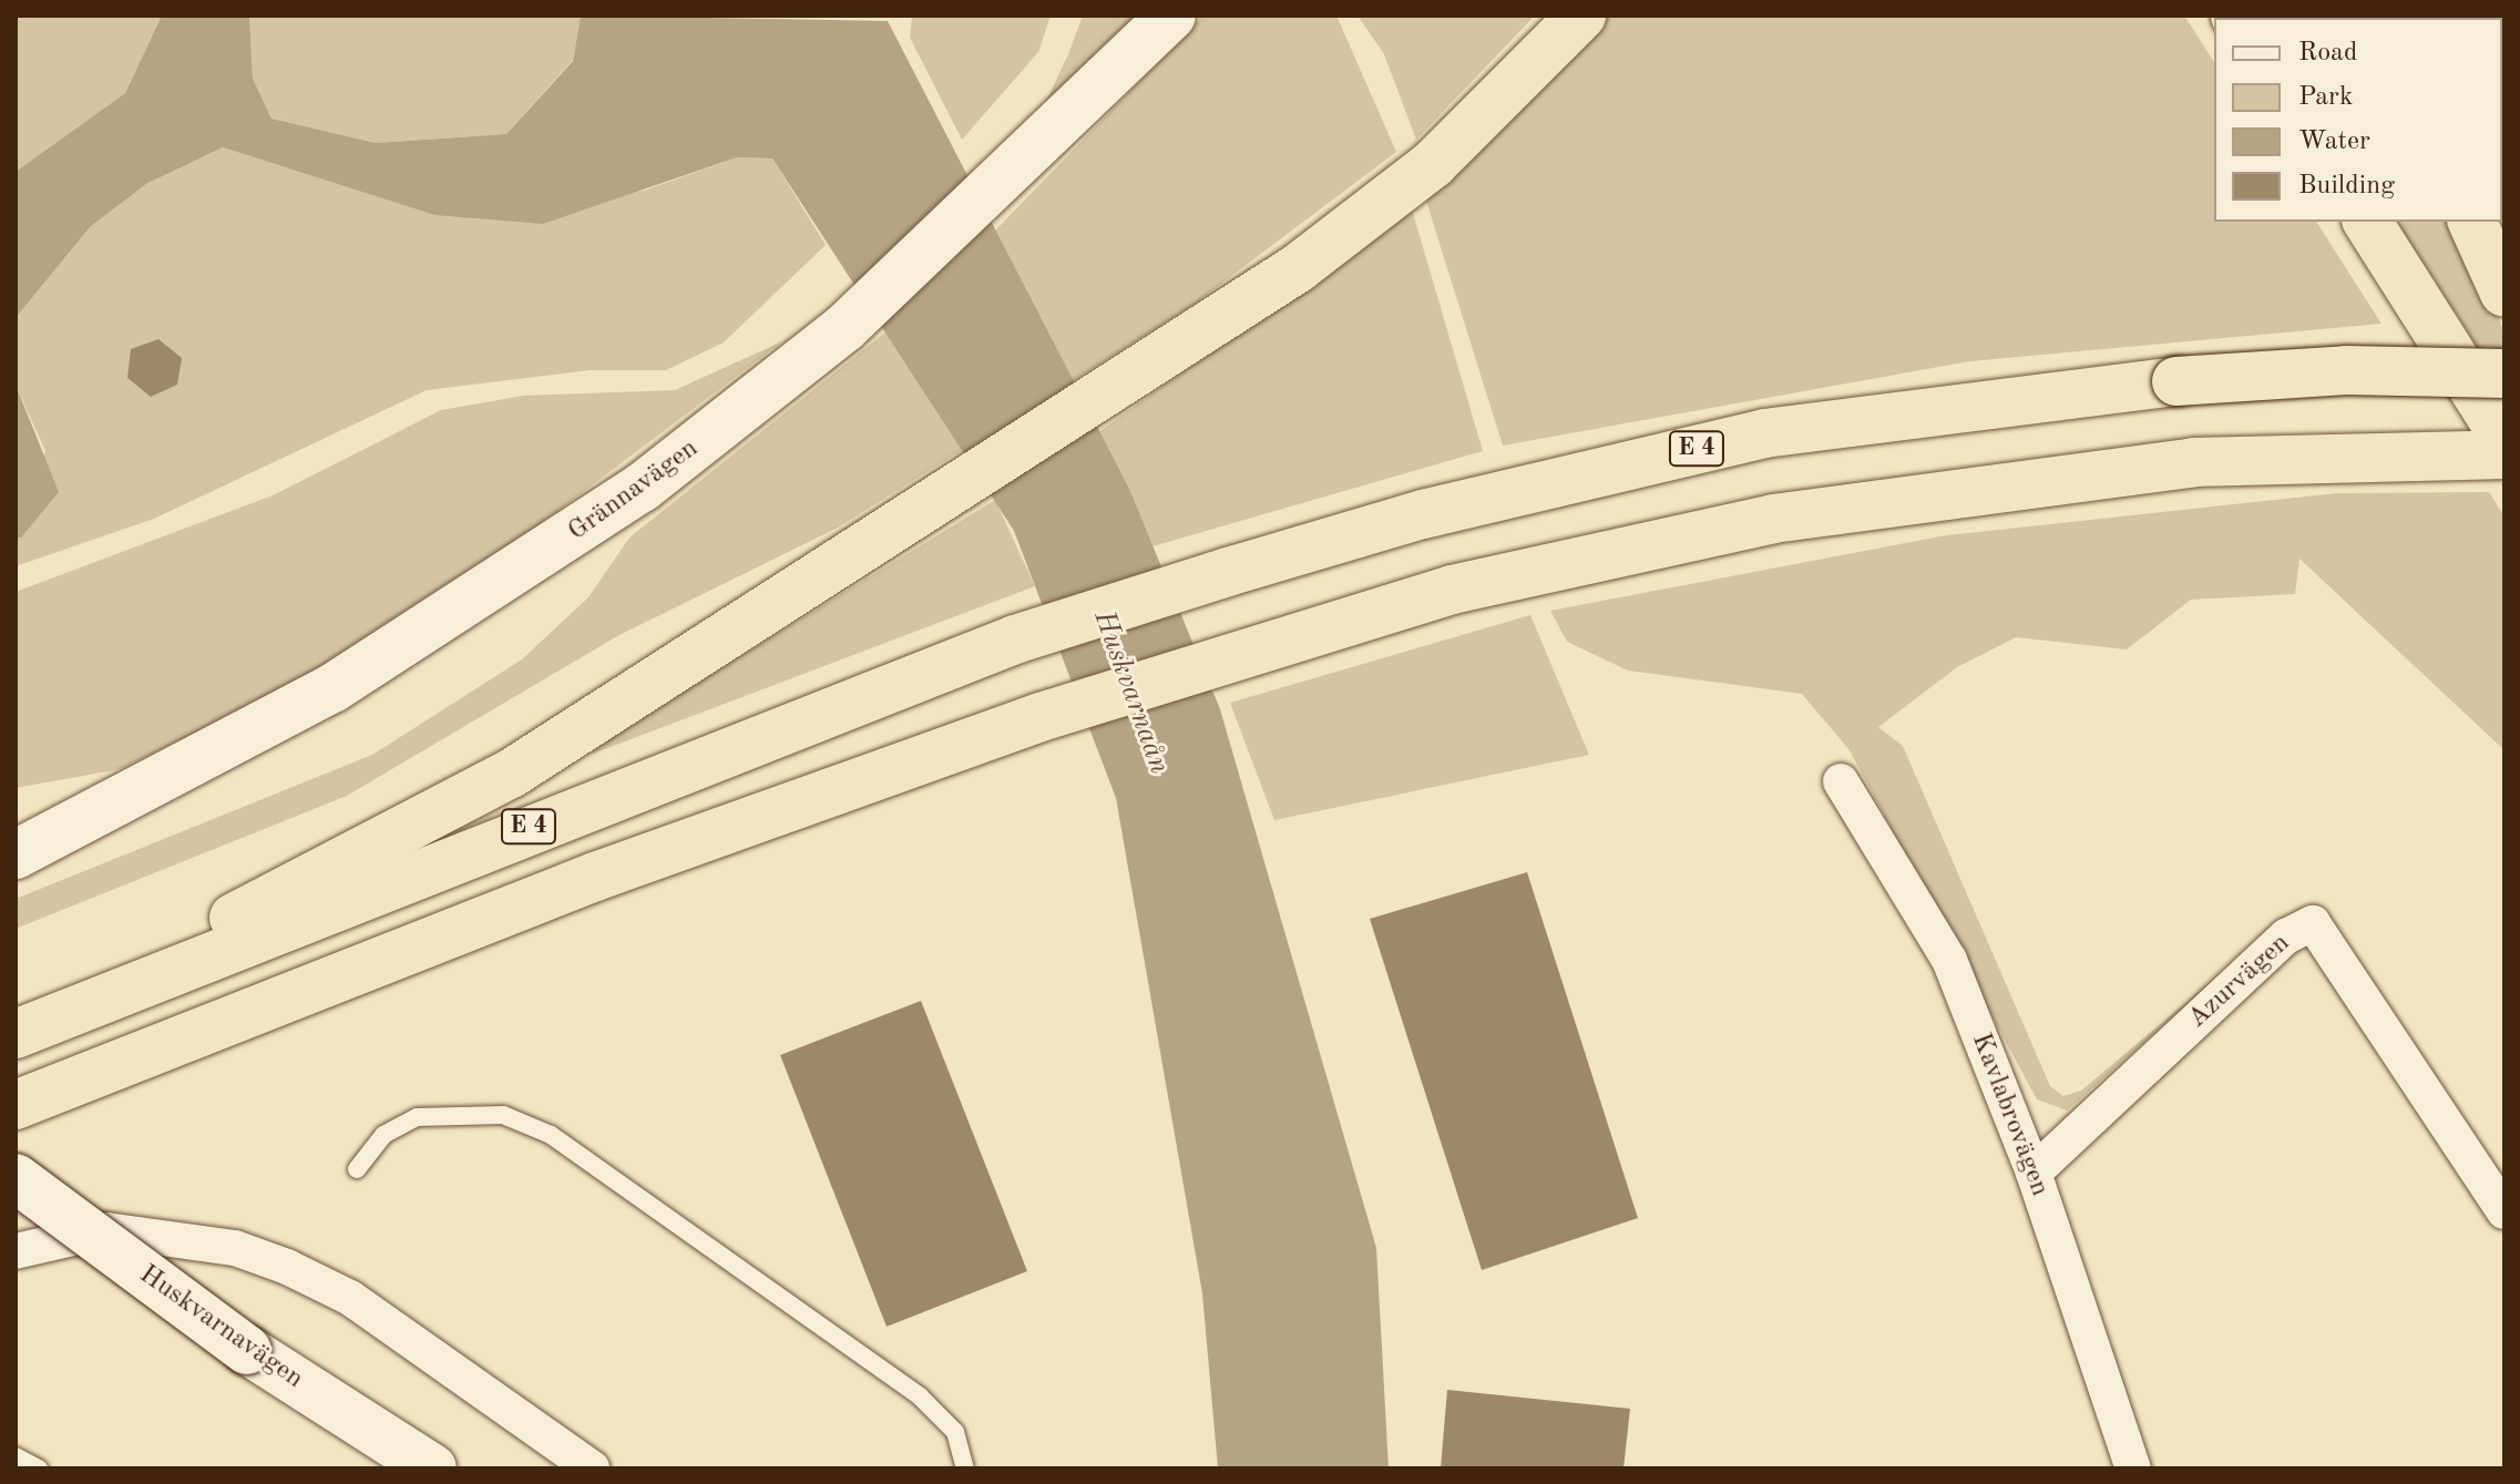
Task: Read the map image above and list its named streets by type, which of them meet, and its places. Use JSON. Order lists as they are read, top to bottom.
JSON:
{
  "streets": {
    "highway": ["E 4"],
    "main road": ["Grännavägen", "Huskvarnavägen"],
    "street": ["Azurvägen", "Kavlabrovägen"]
  },
  "crossings": [
    ["Azurvägen", "Kavlabrovägen"]
  ],
  "water": ["Huskvarnaån"],
  "legend": [
    "Road",
    "Park",
    "Water",
    "Building"
  ]
}
